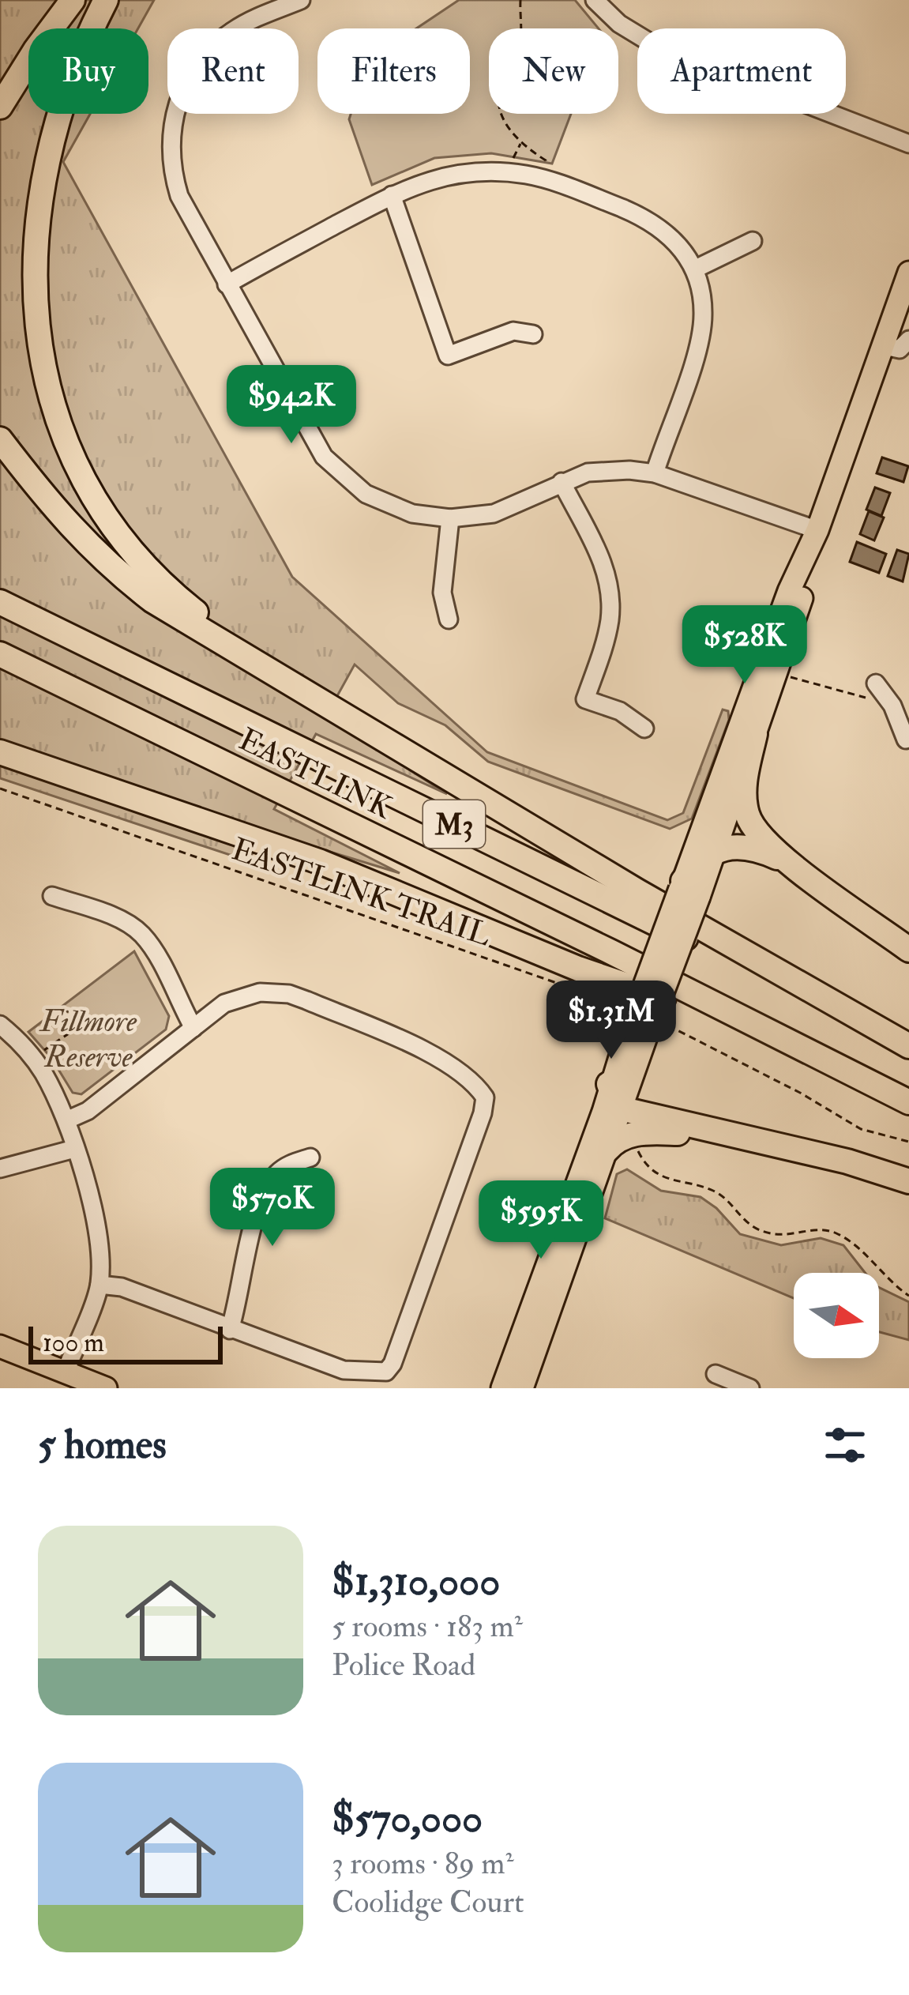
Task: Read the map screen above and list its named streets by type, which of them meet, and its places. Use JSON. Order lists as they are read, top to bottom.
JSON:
{
  "streets": {
    "highway": ["EASTLINK", "M3"],
    "path": ["EASTLINK TRAIL"]
  },
  "parks": ["Fillmore Reserve"],
  "scale_bar": "100 m",
  "north": "right",
  "page": {
    "chip": [
      "Buy",
      "Rent",
      "Filters",
      "New",
      "Apartment"
    ],
    "price": [
      "$942K",
      "$528K",
      "$1.31M",
      "$570K",
      "$595K"
    ],
    "scale": "100 m",
    "heading": "5 homes",
    "list": [
      {
        "name": "$1,310,000",
        "note": "5 rooms · 183 m² · Police Road"
      },
      {
        "name": "$570,000",
        "note": "3 rooms · 89 m² · Coolidge Court"
      }
    ]
  }
}
